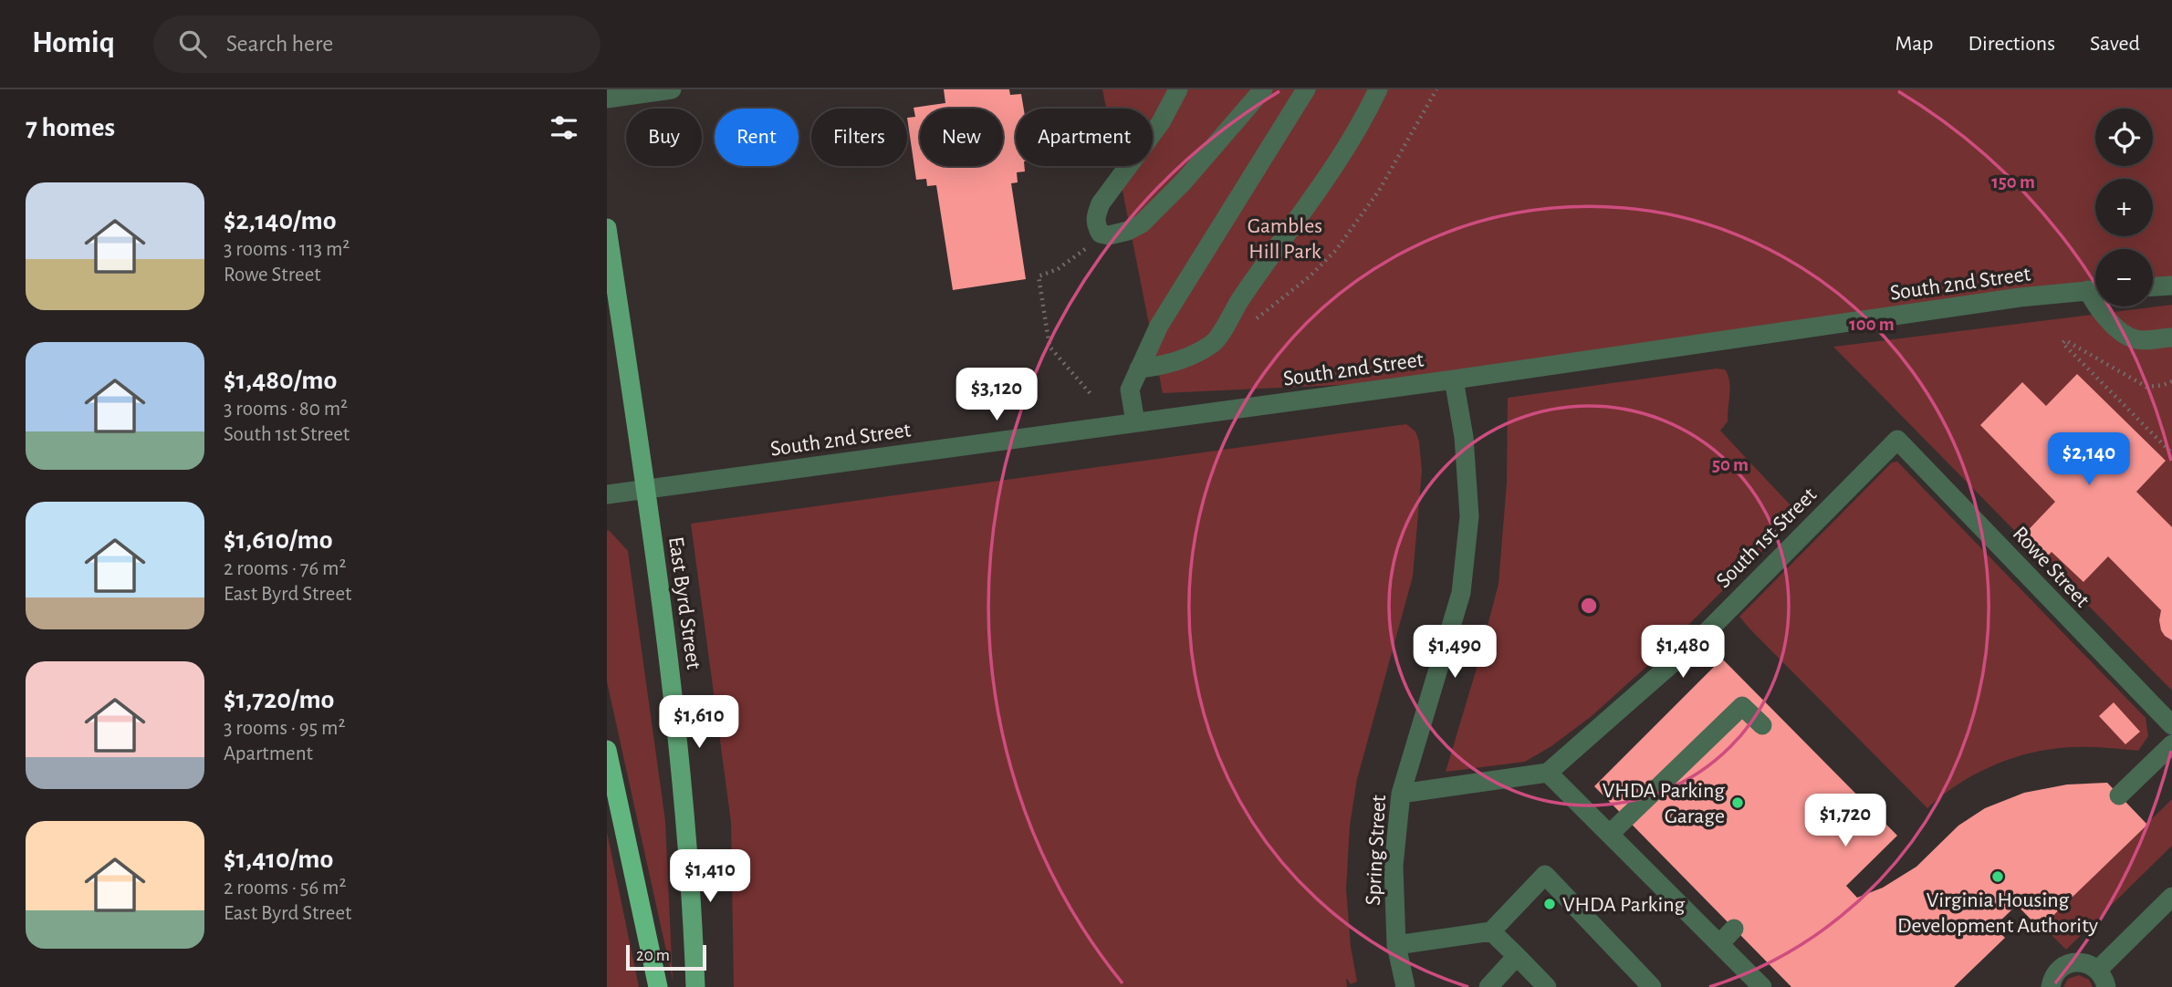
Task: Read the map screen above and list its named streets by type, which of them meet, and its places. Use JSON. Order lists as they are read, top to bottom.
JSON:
{
  "streets": {
    "main road": ["East Byrd Street"],
    "street": [
      "South 2nd Street",
      "South 1st Street",
      "Rowe Street",
      "Spring Street"
    ]
  },
  "crossings": [
    ["South 2nd Street", "East Byrd Street"],
    ["South 2nd Street", "Spring Street"],
    ["South 1st Street", "Rowe Street"]
  ],
  "parks": ["Gambles Hill Park"],
  "places": ["VHDA Parking Garage", "Virginia Housing Development Authority", "VHDA Parking"],
  "scale_bar": "20 m",
  "page": {
    "header": "Homiq",
    "search": "Search here",
    "nav": ["Map", "Directions", "Saved"],
    "heading": "7 homes",
    "map_buttons": ["+", "−"],
    "chip": [
      "Buy",
      "Rent",
      "Filters",
      "New",
      "Apartment"
    ],
    "list": [
      {
        "name": "$2,140/mo",
        "note": "3 rooms · 113 m² · Rowe Street"
      },
      {
        "name": "$1,480/mo",
        "note": "3 rooms · 80 m² · South 1st Street"
      },
      {
        "name": "$1,610/mo",
        "note": "2 rooms · 76 m² · East Byrd Street"
      },
      {
        "name": "$1,720/mo",
        "note": "3 rooms · 95 m² · Apartment"
      },
      {
        "name": "$1,410/mo",
        "note": "2 rooms · 56 m² · East Byrd Street"
      }
    ],
    "price": [
      "$3,120",
      "$2,140",
      "$1,490",
      "$1,480",
      "$1,610",
      "$1,720",
      "$1,410"
    ],
    "scale": "20 m"
  },
  "rings": ["150 m", "100 m", "50 m"]
}
